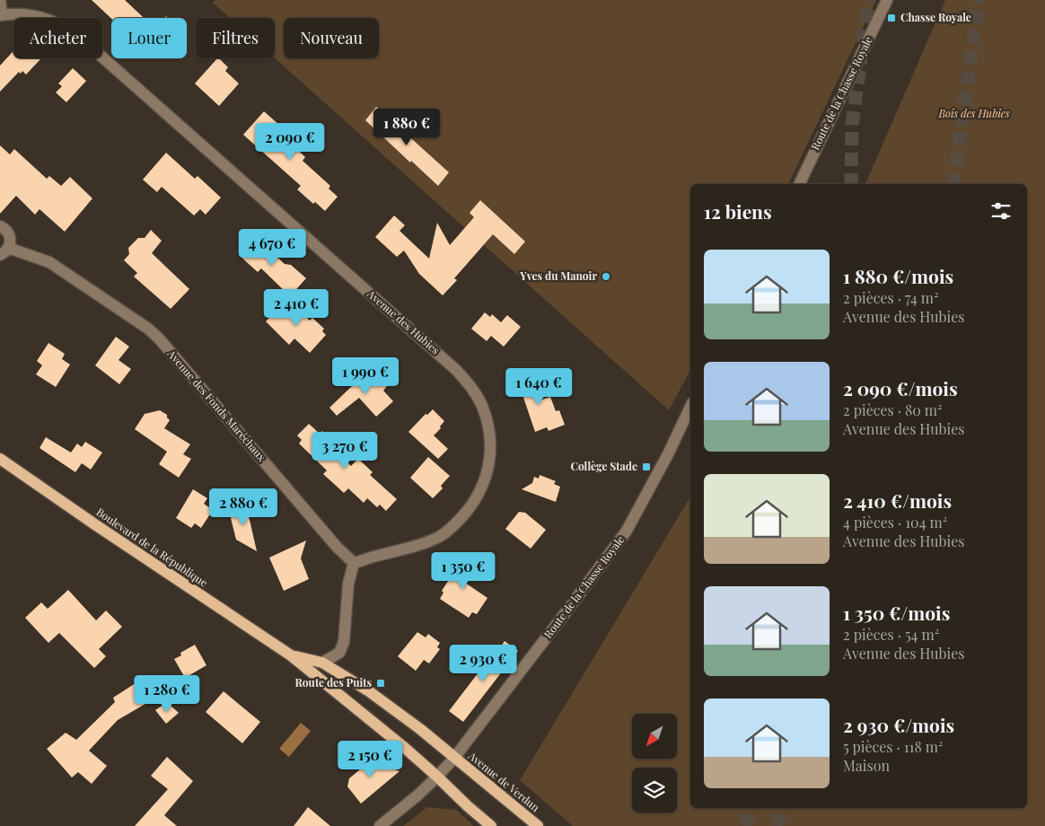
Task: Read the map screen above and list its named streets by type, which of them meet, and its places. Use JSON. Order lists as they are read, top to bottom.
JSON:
{
  "streets": {
    "main road": ["Boulevard de la République", "Avenue de Verdun"],
    "street": ["Route de la Chasse Royale", "Avenue des Hubies", "Avenue des Fonds Maréchaux"]
  },
  "crossings": [
    ["Route de la Chasse Royale", "Boulevard de la République"],
    ["Route de la Chasse Royale", "Avenue de Verdun"],
    ["Avenue des Hubies", "Avenue des Fonds Maréchaux"],
    ["Boulevard de la République", "Avenue de Verdun"]
  ],
  "parks": ["Bois des Hubies"],
  "places": {
    "transit": ["Chasse Royale", "Collège Stade", "Route des Puits"],
    "other": ["Yves du Manoir"]
  },
  "north": "bottom left",
  "page": {
    "chip": [
      "Acheter",
      "Louer",
      "Filtres",
      "Nouveau"
    ],
    "price": [
      "1 880 €",
      "2 090 €",
      "4 670 €",
      "2 410 €",
      "1 990 €",
      "1 640 €",
      "3 270 €",
      "2 880 €",
      "1 350 €",
      "2 930 €",
      "1 280 €",
      "2 150 €"
    ],
    "heading": "12 biens",
    "list": [
      {
        "name": "1 880 €/mois",
        "note": "2 pièces · 74 m² · Avenue des Hubies"
      },
      {
        "name": "2 090 €/mois",
        "note": "2 pièces · 80 m² · Avenue des Hubies"
      },
      {
        "name": "2 410 €/mois",
        "note": "4 pièces · 104 m² · Avenue des Hubies"
      },
      {
        "name": "1 350 €/mois",
        "note": "2 pièces · 54 m² · Avenue des Hubies"
      },
      {
        "name": "2 930 €/mois",
        "note": "5 pièces · 118 m² · Maison"
      }
    ]
  }
}
